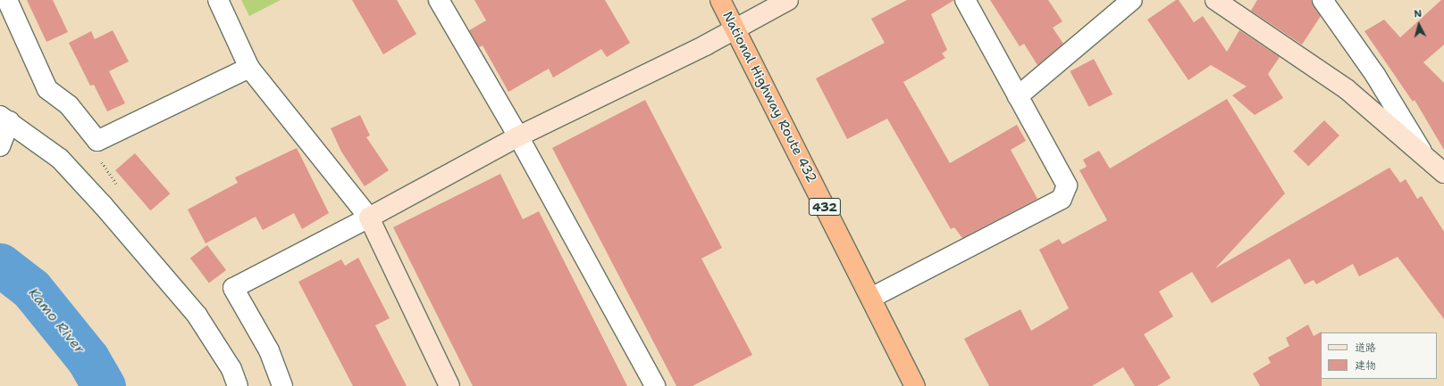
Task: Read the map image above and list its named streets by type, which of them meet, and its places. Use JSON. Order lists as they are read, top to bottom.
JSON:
{
  "streets": {
    "highway": ["National Highway Route 432", "432"]
  },
  "water": ["Kamo River"],
  "legend": ["道路", "建物"],
  "north": "top"
}
